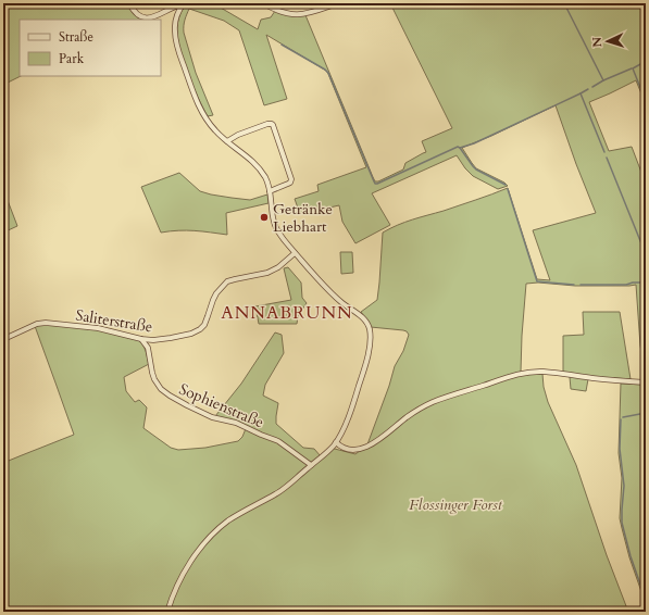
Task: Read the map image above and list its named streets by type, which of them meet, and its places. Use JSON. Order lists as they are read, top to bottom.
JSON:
{
  "streets": {
    "street": ["Saliterstraße", "Sophienstraße"]
  },
  "crossings": [
    ["Saliterstraße", "Sophienstraße"]
  ],
  "districts": ["ANNABRUNN"],
  "parks": ["Flossinger Forst"],
  "places": ["Getränke Liebhart"],
  "legend": ["Straße", "Park"],
  "north": "left"
}
